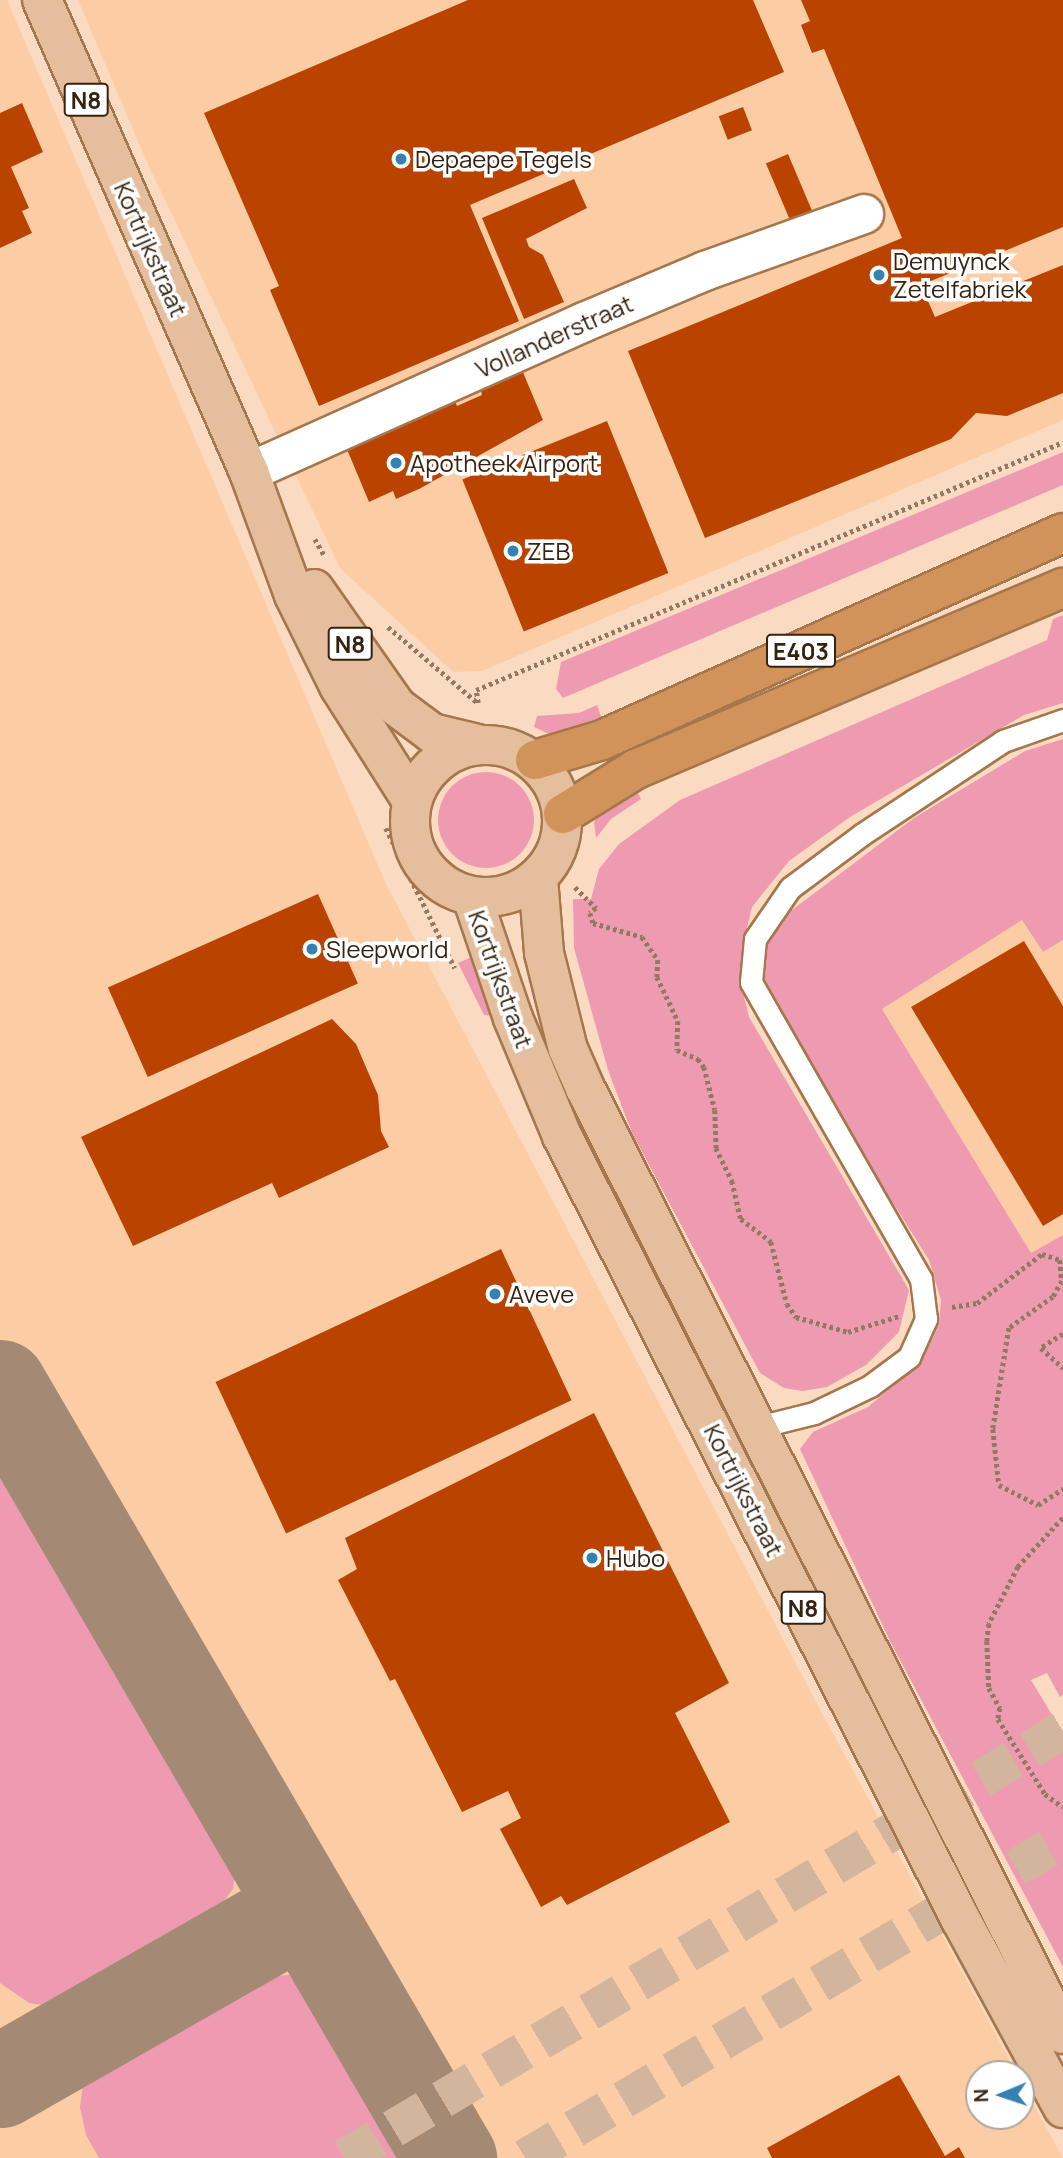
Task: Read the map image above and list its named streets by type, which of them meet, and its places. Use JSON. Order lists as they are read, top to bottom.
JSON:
{
  "streets": {
    "highway": ["E403"],
    "main road": ["N8", "Kortrijkstraat"],
    "street": ["Vollanderstraat"]
  },
  "crossings": [
    ["N8", "Kortrijkstraat"],
    ["N8", "E403"],
    ["Kortrijkstraat", "Vollanderstraat"],
    ["Kortrijkstraat", "E403"]
  ],
  "places": [
    "Depaepe Tegels",
    "Demuynck Zetelfabriek",
    "Apotheek Airport",
    "ZEB",
    "Sleepworld",
    "Aveve",
    "Hubo"
  ],
  "north": "left"
}
